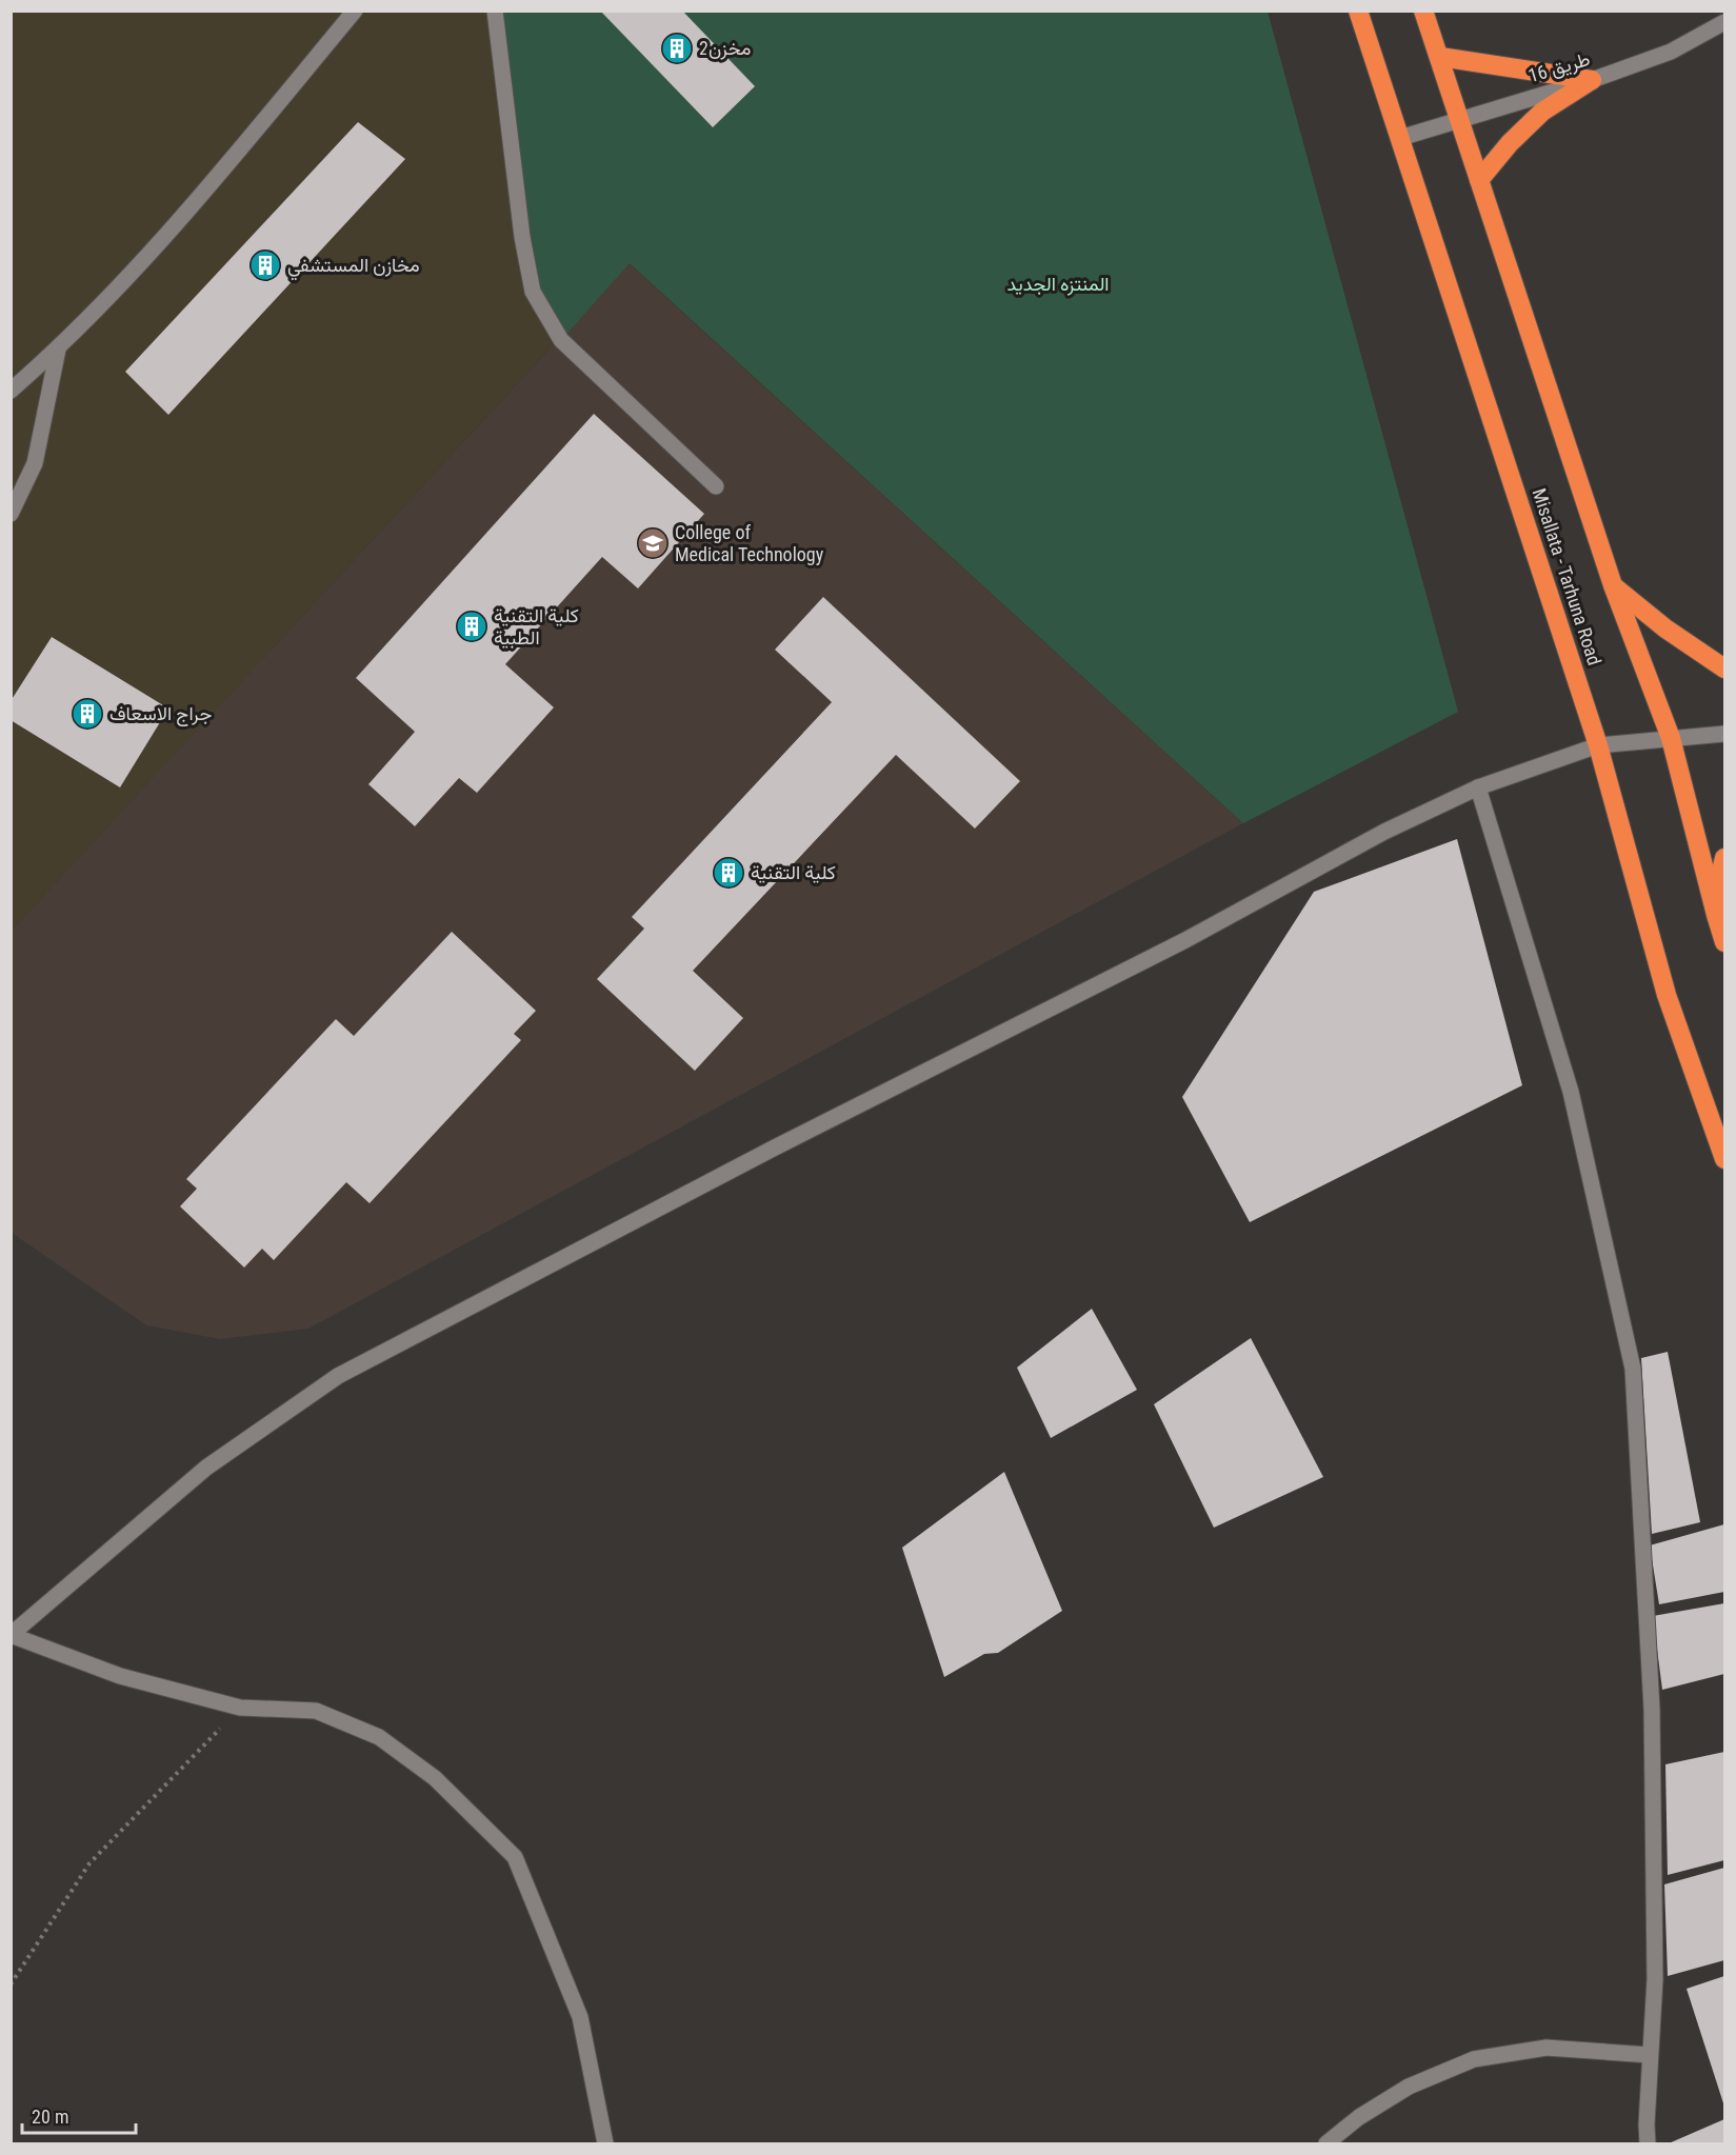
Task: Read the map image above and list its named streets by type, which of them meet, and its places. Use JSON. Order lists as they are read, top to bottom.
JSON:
{
  "streets": {
    "highway": ["Misallata - Tarhuna Road"],
    "street": ["طريق 16"]
  },
  "crossings": [
    ["طريق 16", "Misallata - Tarhuna Road"]
  ],
  "parks": ["المنتزه الجديد"],
  "places": {
    "building": [
      "مخزن2",
      "مخازن المستشفي",
      "كلية التقنية الطبية",
      "جراج الاسعاف",
      "كلية التقنية"
    ],
    "school or university": ["College of Medical Technology"]
  },
  "scale_bar": "20 m"
}
